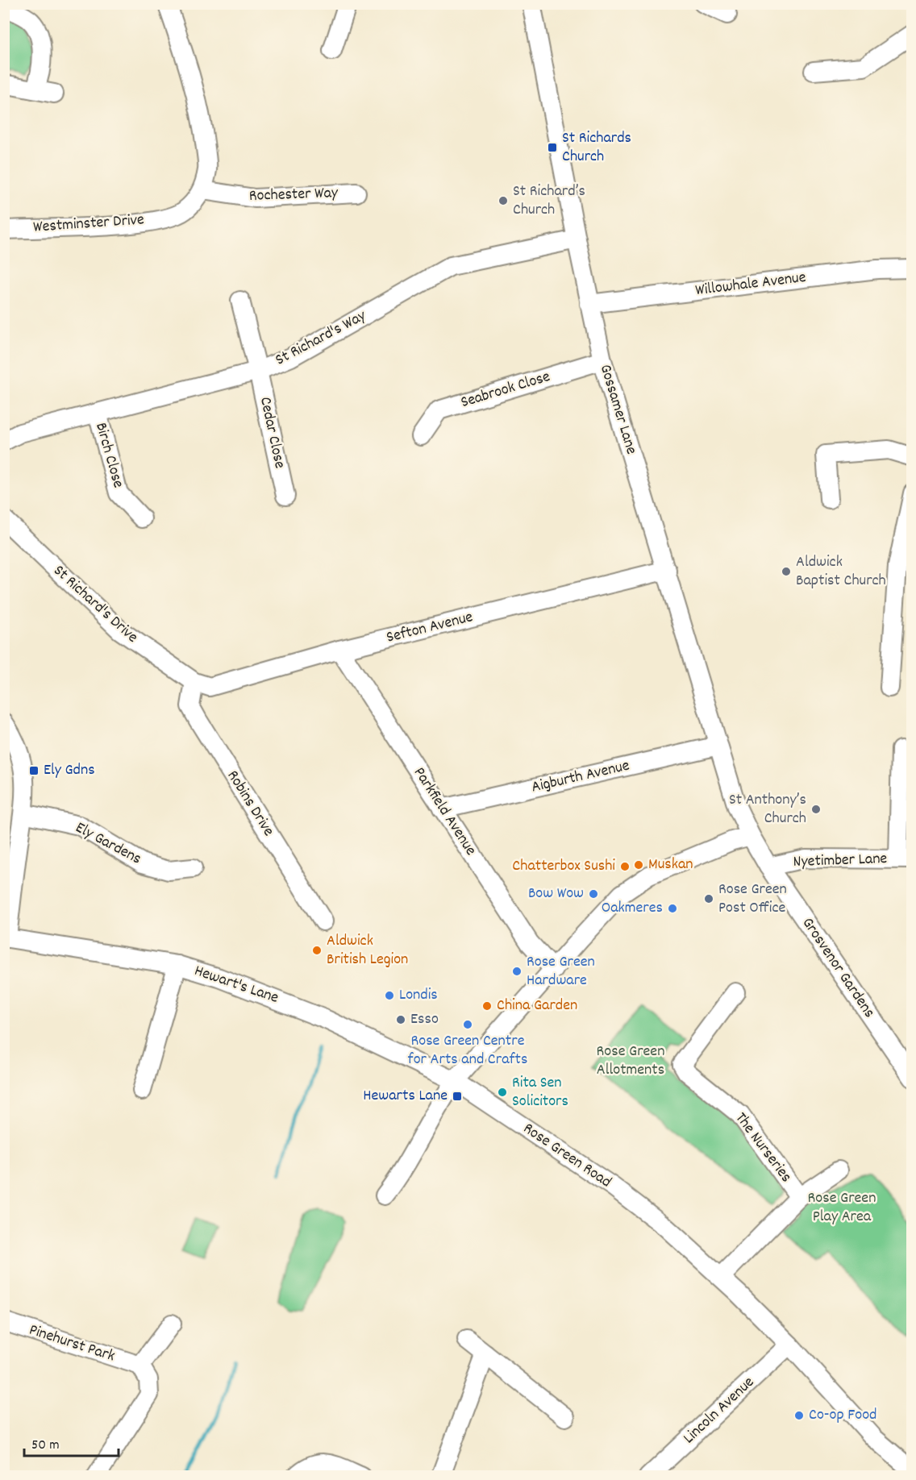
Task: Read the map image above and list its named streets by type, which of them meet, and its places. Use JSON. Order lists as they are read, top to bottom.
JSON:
{
  "streets": {
    "street": [
      "Rochester Way",
      "Westminster Drive",
      "Willowhale Avenue",
      "St Richard's Way",
      "Seabrook Close",
      "Gossamer Lane",
      "Cedar Close",
      "Birch Close",
      "St Richard's Drive",
      "Sefton Avenue",
      "Aigburth Avenue",
      "Robins Drive",
      "Parkfield Avenue",
      "Ely Gardens",
      "Nyetimber Lane",
      "Grosvenor Gardens",
      "Hewart's Lane",
      "The Nurseries",
      "Rose Green Road",
      "Pinehurst Park",
      "Lincoln Avenue"
    ]
  },
  "crossings": [
    ["Rochester Way", "Westminster Drive"],
    ["Willowhale Avenue", "Gossamer Lane"],
    ["St Richard's Way", "Gossamer Lane"],
    ["St Richard's Way", "Cedar Close"],
    ["St Richard's Way", "Birch Close"],
    ["Seabrook Close", "Gossamer Lane"],
    ["Gossamer Lane", "Sefton Avenue"],
    ["Gossamer Lane", "Aigburth Avenue"],
    ["Gossamer Lane", "Grosvenor Gardens"],
    ["St Richard's Drive", "Sefton Avenue"],
    ["St Richard's Drive", "Robins Drive"],
    ["Sefton Avenue", "Robins Drive"],
    ["Sefton Avenue", "Parkfield Avenue"],
    ["Aigburth Avenue", "Parkfield Avenue"],
    ["Nyetimber Lane", "Grosvenor Gardens"],
    ["Hewart's Lane", "Rose Green Road"],
    ["The Nurseries", "Rose Green Road"],
    ["Rose Green Road", "Lincoln Avenue"]
  ],
  "parks": ["Rose Green Allotments", "Rose Green Play Area"],
  "places": {
    "transit": ["St Richards Church", "Ely Gdns", "Hewarts Lane"],
    "other": [
      "St Richard’s Church",
      "Aldwick Baptist Church",
      "St Anthony’s Church",
      "Muskan",
      "Chatterbox Sushi",
      "Bow Wow",
      "Rose Green Post Office",
      "Oakmeres",
      "Aldwick British Legion",
      "Rose Green Hardware",
      "Londis",
      "China Garden",
      "Esso",
      "Rose Green Centre for Arts and Crafts",
      "Rita Sen Solicitors",
      "Co-op Food"
    ]
  },
  "scale_bar": "50 m"
}
